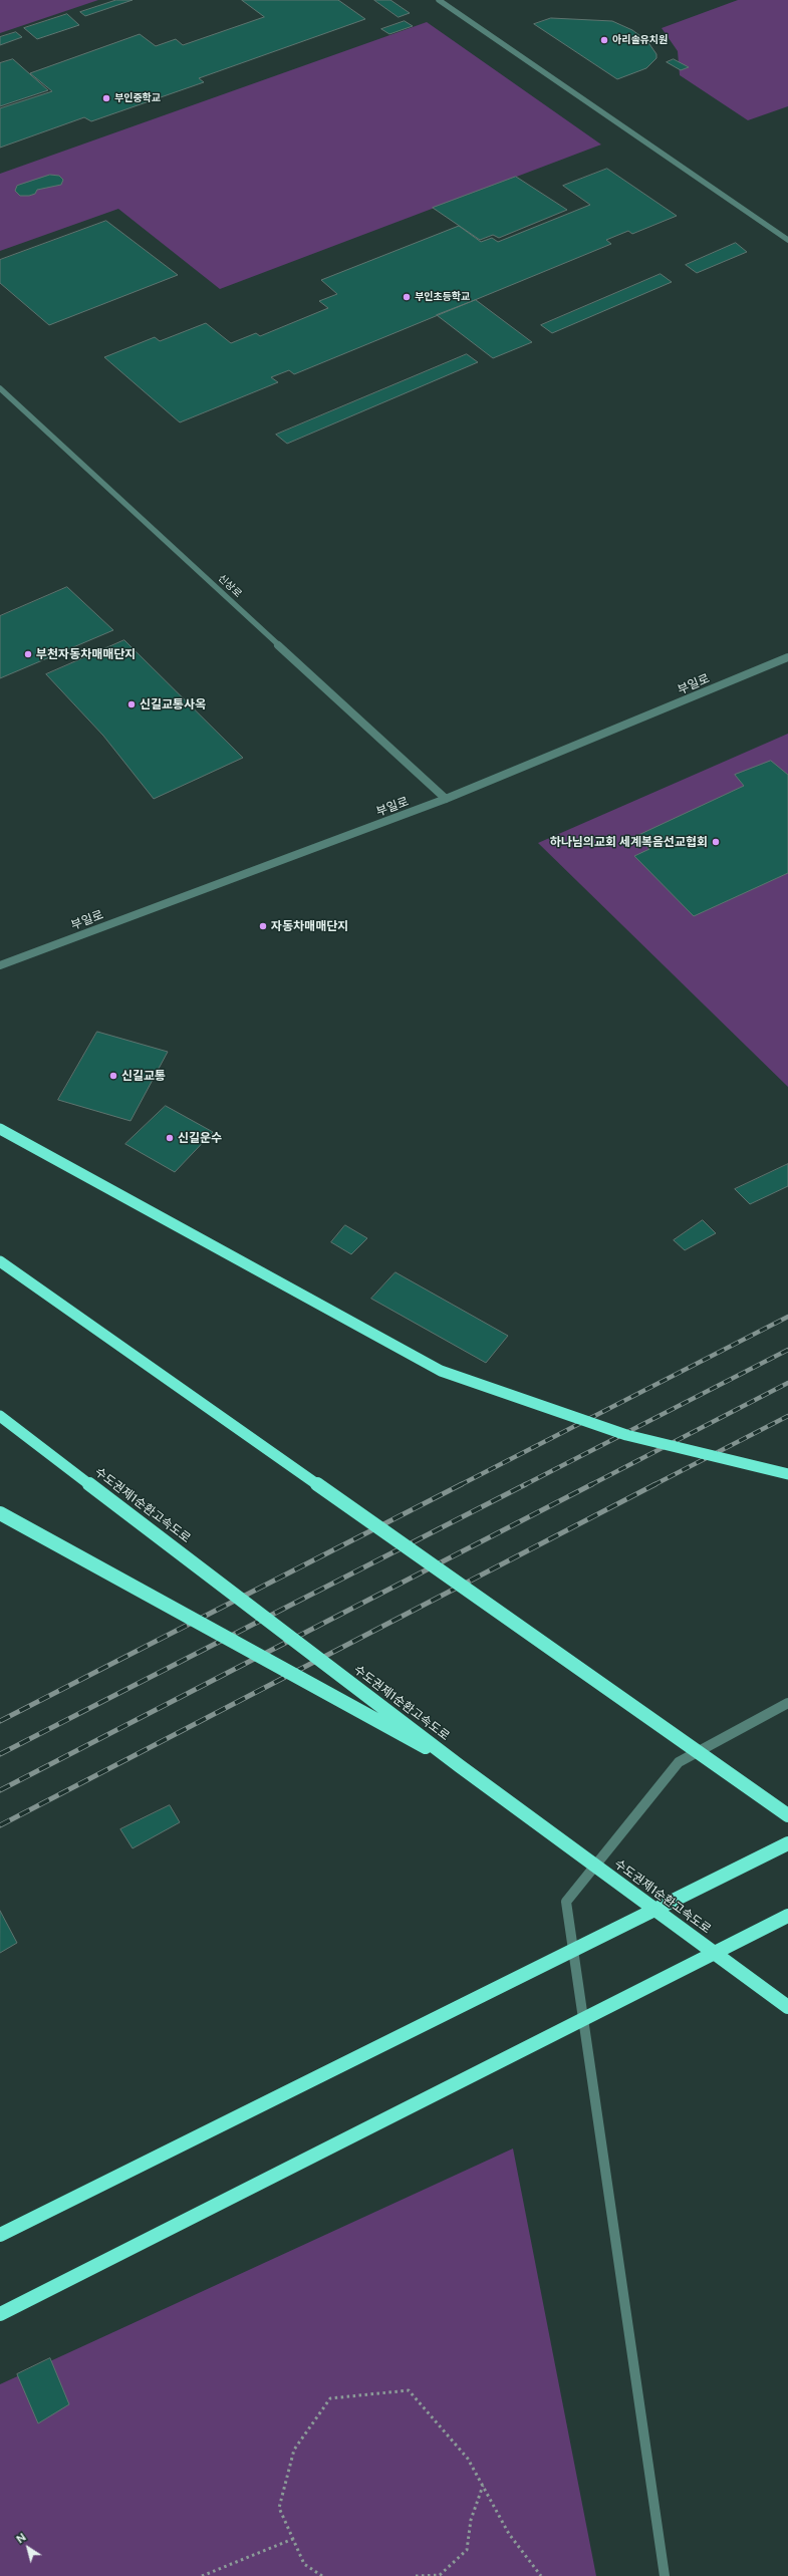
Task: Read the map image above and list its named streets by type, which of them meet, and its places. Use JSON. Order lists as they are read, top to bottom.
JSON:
{
  "streets": {
    "highway": ["수도권제1순환고속도로"],
    "street": ["신상로", "부일로"]
  },
  "crossings": [
    ["신상로", "부일로"]
  ],
  "places": [
    "아리솔유치원",
    "부인중학교",
    "부인초등학교",
    "부천자동차매매단지",
    "신길교통사옥",
    "하나님의교회 세계복음선교협회",
    "자동차매매단지",
    "신길교통",
    "신길운수"
  ],
  "north": "top left"
}
